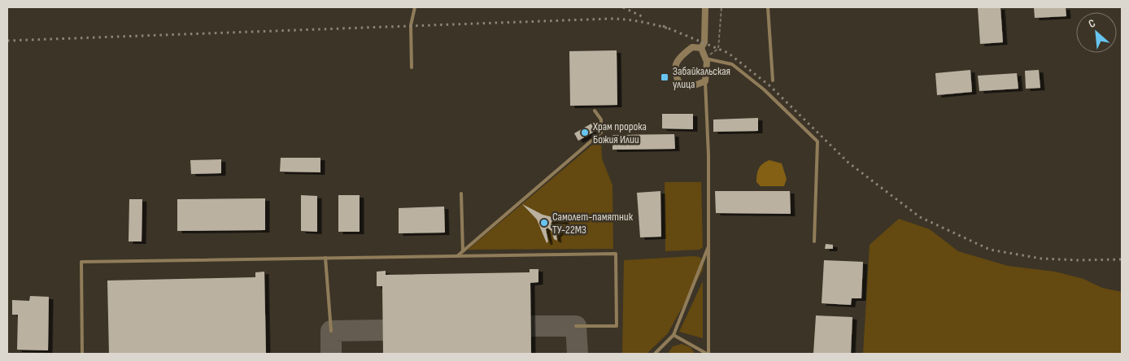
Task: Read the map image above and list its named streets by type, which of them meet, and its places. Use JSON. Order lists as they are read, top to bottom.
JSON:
{
  "places": {
    "transit": ["Забайкальская улица"],
    "other": ["Храм пророка Божия Илии", "Самолет-памятник ТУ-22М3"]
  },
  "north": "top left"
}
